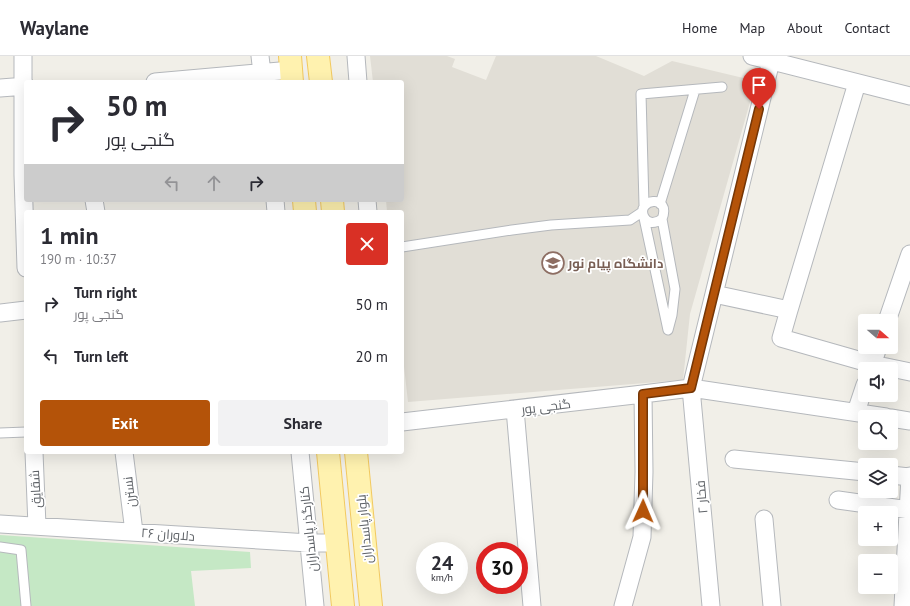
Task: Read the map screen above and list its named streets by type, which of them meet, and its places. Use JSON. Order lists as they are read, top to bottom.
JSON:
{
  "streets": {
    "main road": ["بلوار پاسداران"],
    "street": [
      "گنجی پور",
      "شقایق",
      "نسترن",
      "فخار ۲",
      "کنارگذر پاسداران",
      "دلاوران ۲۶"
    ]
  },
  "crossings": [
    ["گنجی پور", "فخار ۲"],
    ["شقایق", "دلاوران ۲۶"],
    ["نسترن", "دلاوران ۲۶"],
    ["کنارگذر پاسداران", "دلاوران ۲۶"]
  ],
  "places": {
    "school or university": ["دانشگاه پیام نور"]
  },
  "north": "right",
  "page": {
    "header": "Waylane",
    "nav": [
      "Home",
      "Map",
      "About",
      "Contact"
    ],
    "turn": ["50 m", "گنجی پور"],
    "heading": ["1 min", "190 m · 10:37"],
    "list": [
      {
        "name": "Turn right",
        "note": "گنجی پور",
        "value": "50 m"
      },
      {
        "name": "Turn left",
        "value": "20 m"
      }
    ],
    "map_buttons": ["+", "−"],
    "buttons": ["Exit", "Share"],
    "speed": "24 km/h",
    "limit": "30"
  }
}
